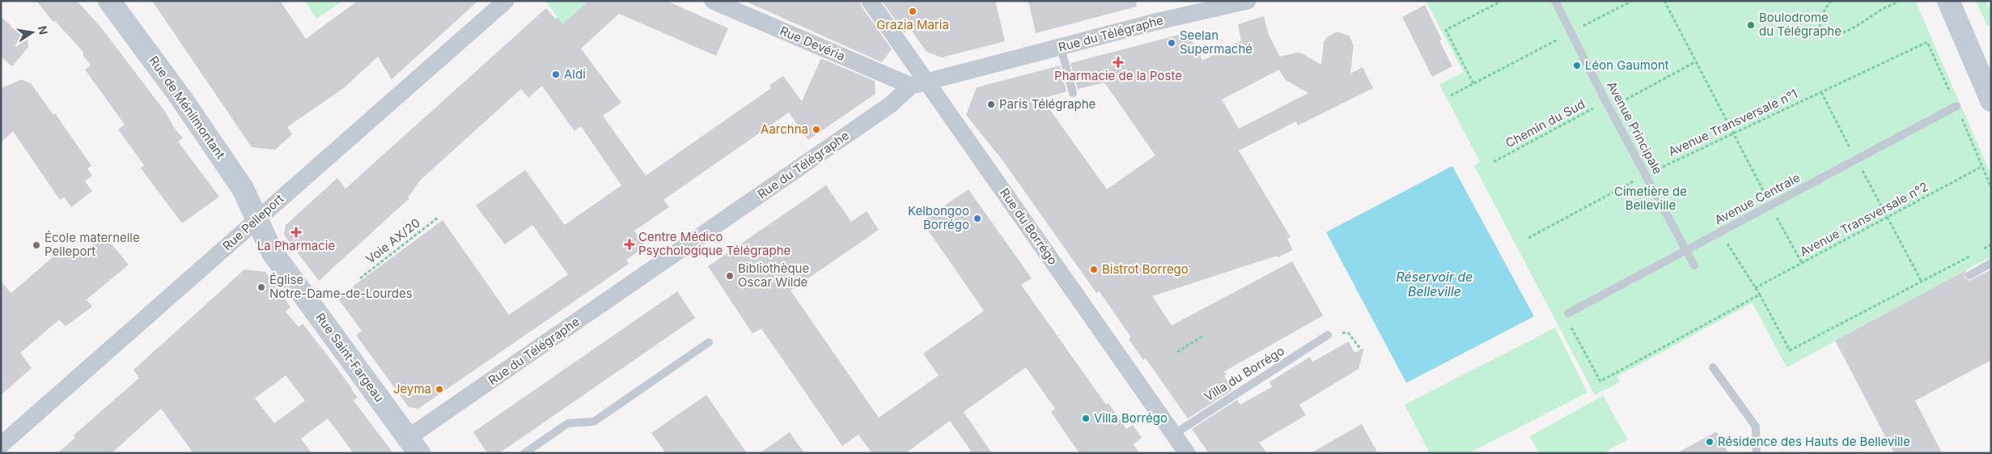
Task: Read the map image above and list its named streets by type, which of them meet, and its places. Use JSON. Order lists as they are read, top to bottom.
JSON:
{
  "streets": {
    "street": [
      "Rue du Télégraphe",
      "Rue Devéria",
      "Rue de Ménilmontant",
      "Rue Pelleport",
      "Rue du Borrégo",
      "Rue Saint-Fargeau"
    ],
    "lane": ["Avenue Principale", "Avenue Centrale", "Villa du Borrégo"],
    "path": [
      "Avenue Transversale n°1",
      "Chemin du Sud",
      "Avenue Transversale n°2",
      "Voie AX/20"
    ]
  },
  "crossings": [
    ["Rue du Télégraphe", "Rue Devéria"],
    ["Rue du Télégraphe", "Rue du Borrégo"],
    ["Rue du Télégraphe", "Rue Saint-Fargeau"],
    ["Rue Devéria", "Rue du Borrégo"],
    ["Rue de Ménilmontant", "Rue Pelleport"],
    ["Rue de Ménilmontant", "Rue Saint-Fargeau"],
    ["Avenue Transversale n°1", "Avenue Principale"],
    ["Chemin du Sud", "Avenue Principale"],
    ["Avenue Principale", "Avenue Centrale"],
    ["Rue Pelleport", "Rue Saint-Fargeau"],
    ["Rue du Borrégo", "Villa du Borrégo"]
  ],
  "water": ["Réservoir de Belleville"],
  "parks": ["Cimetière de Belleville"],
  "places": {
    "other": [
      "Grazia Maria",
      "Boulodrome du Télégraphe",
      "Seelan Supermaché",
      "Léon Gaumont",
      "Aldi",
      "Paris Télégraphe",
      "Aarchna",
      "Kelbongoo Borrégo",
      "École maternelle Pelleport",
      "Bistrot Borrego",
      "Bibliothèque Oscar Wilde",
      "Église Notre-Dame-de-Lourdes",
      "Jeyma",
      "Villa Borrégo",
      "Résidence des Hauts de Belleville"
    ],
    "health": ["Pharmacie de la Poste", "La Pharmacie", "Centre Médico Psychologique Télégraphe"]
  },
  "north": "right"
}
